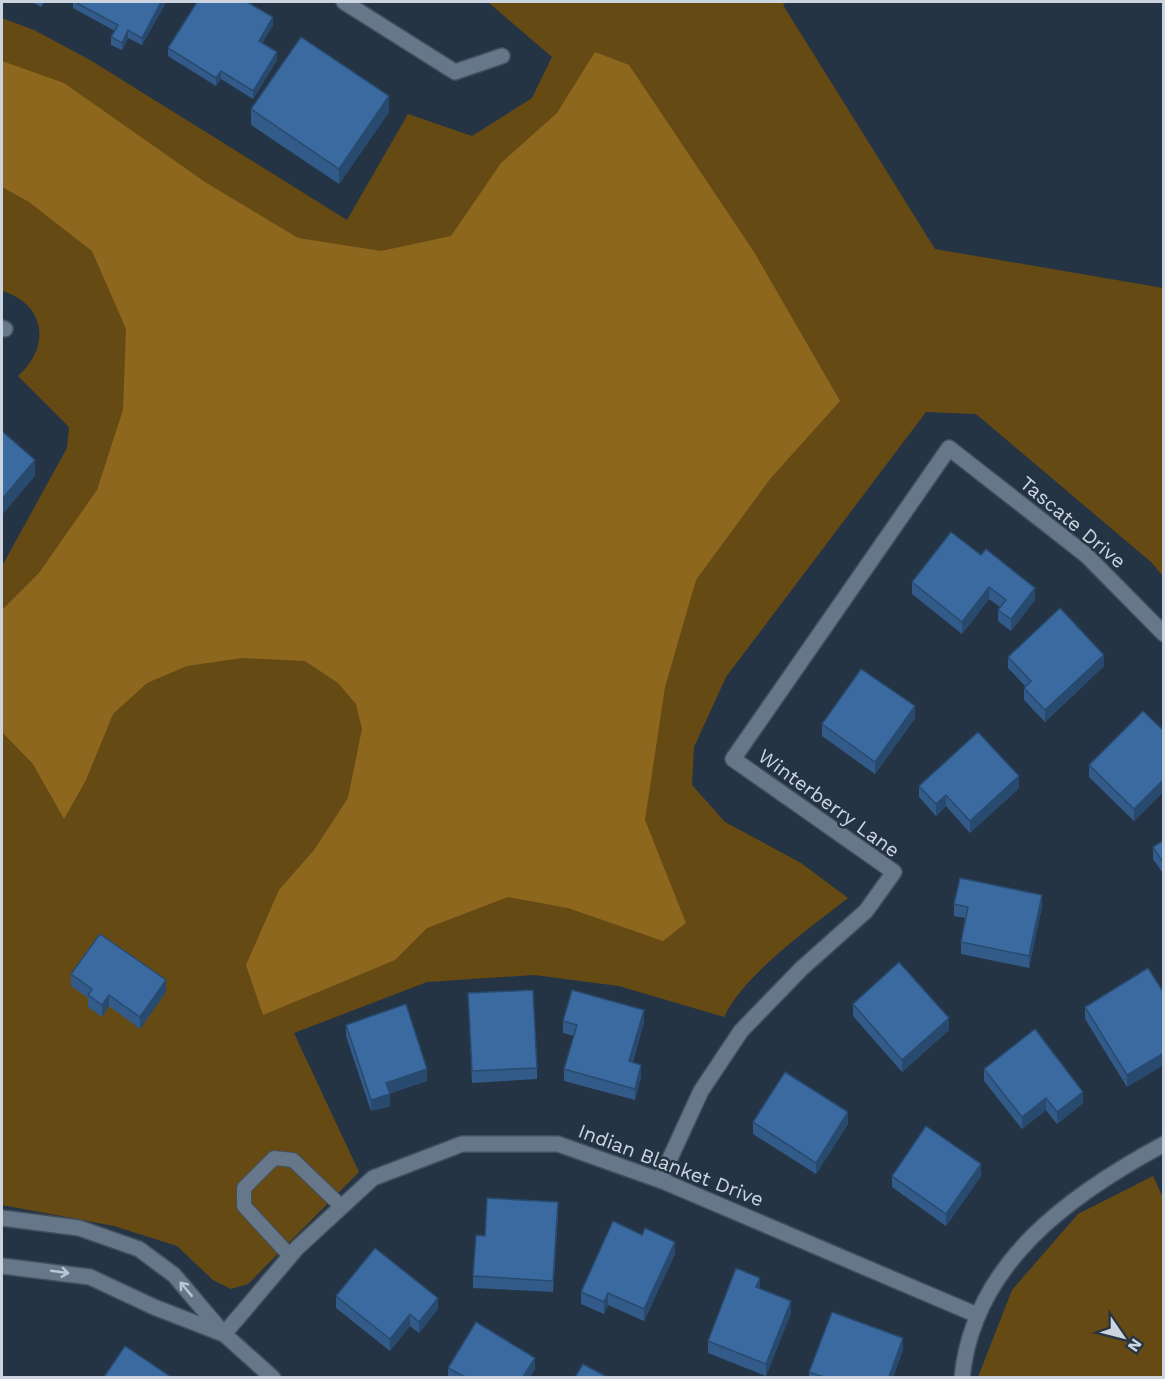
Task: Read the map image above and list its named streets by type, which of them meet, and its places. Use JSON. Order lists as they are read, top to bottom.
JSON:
{
  "streets": {
    "street": ["Tascate Drive", "Winterberry Lane", "Indian Blanket Drive"]
  },
  "crossings": [
    ["Tascate Drive", "Winterberry Lane"],
    ["Winterberry Lane", "Indian Blanket Drive"]
  ],
  "north": "bottom right"
}
